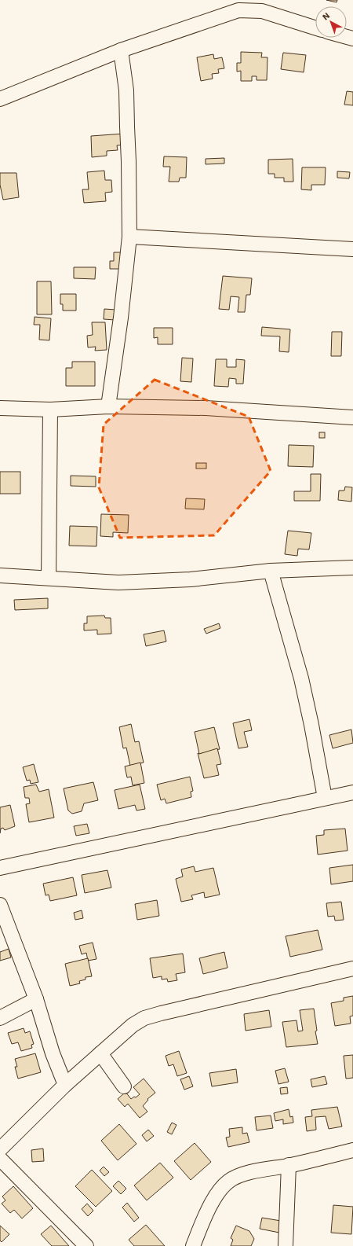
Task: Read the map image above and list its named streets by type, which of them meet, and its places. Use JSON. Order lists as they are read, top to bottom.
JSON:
{
  "north": "top left"
}
